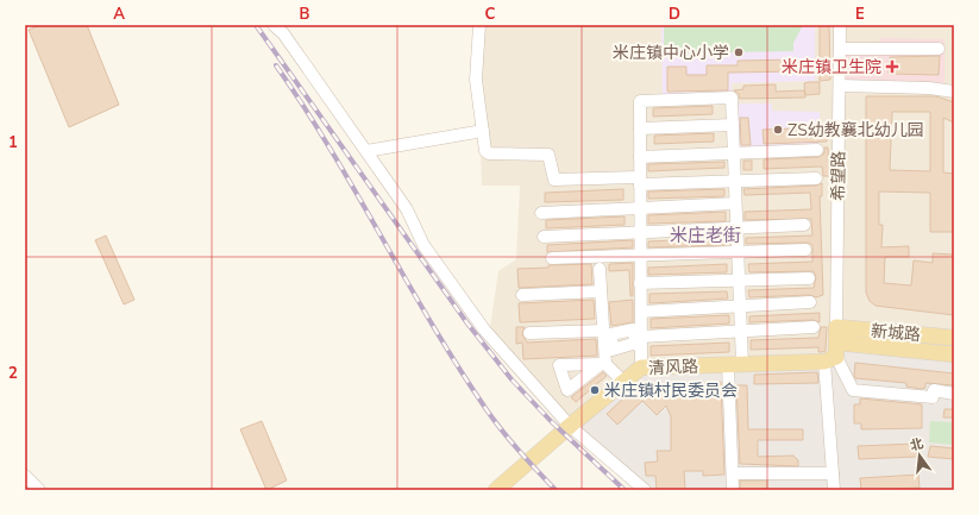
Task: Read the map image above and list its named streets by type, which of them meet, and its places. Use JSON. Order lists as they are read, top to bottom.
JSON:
{
  "streets": {
    "main road": ["新城路", "清风路"],
    "street": ["希望路"]
  },
  "crossings": [
    ["希望路", "新城路"],
    ["希望路", "清风路"],
    ["新城路", "清风路"]
  ],
  "districts": ["米庄老街"],
  "places": {
    "other": ["米庄镇中心小学", "ZS幼教襄北幼儿园", "米庄镇村民委员会"],
    "health": ["米庄镇卫生院"]
  },
  "north": "top",
  "grid": {
    "columns": [
      "A",
      "B",
      "C",
      "D",
      "E"
    ],
    "rows": ["1", "2"]
  }
}
